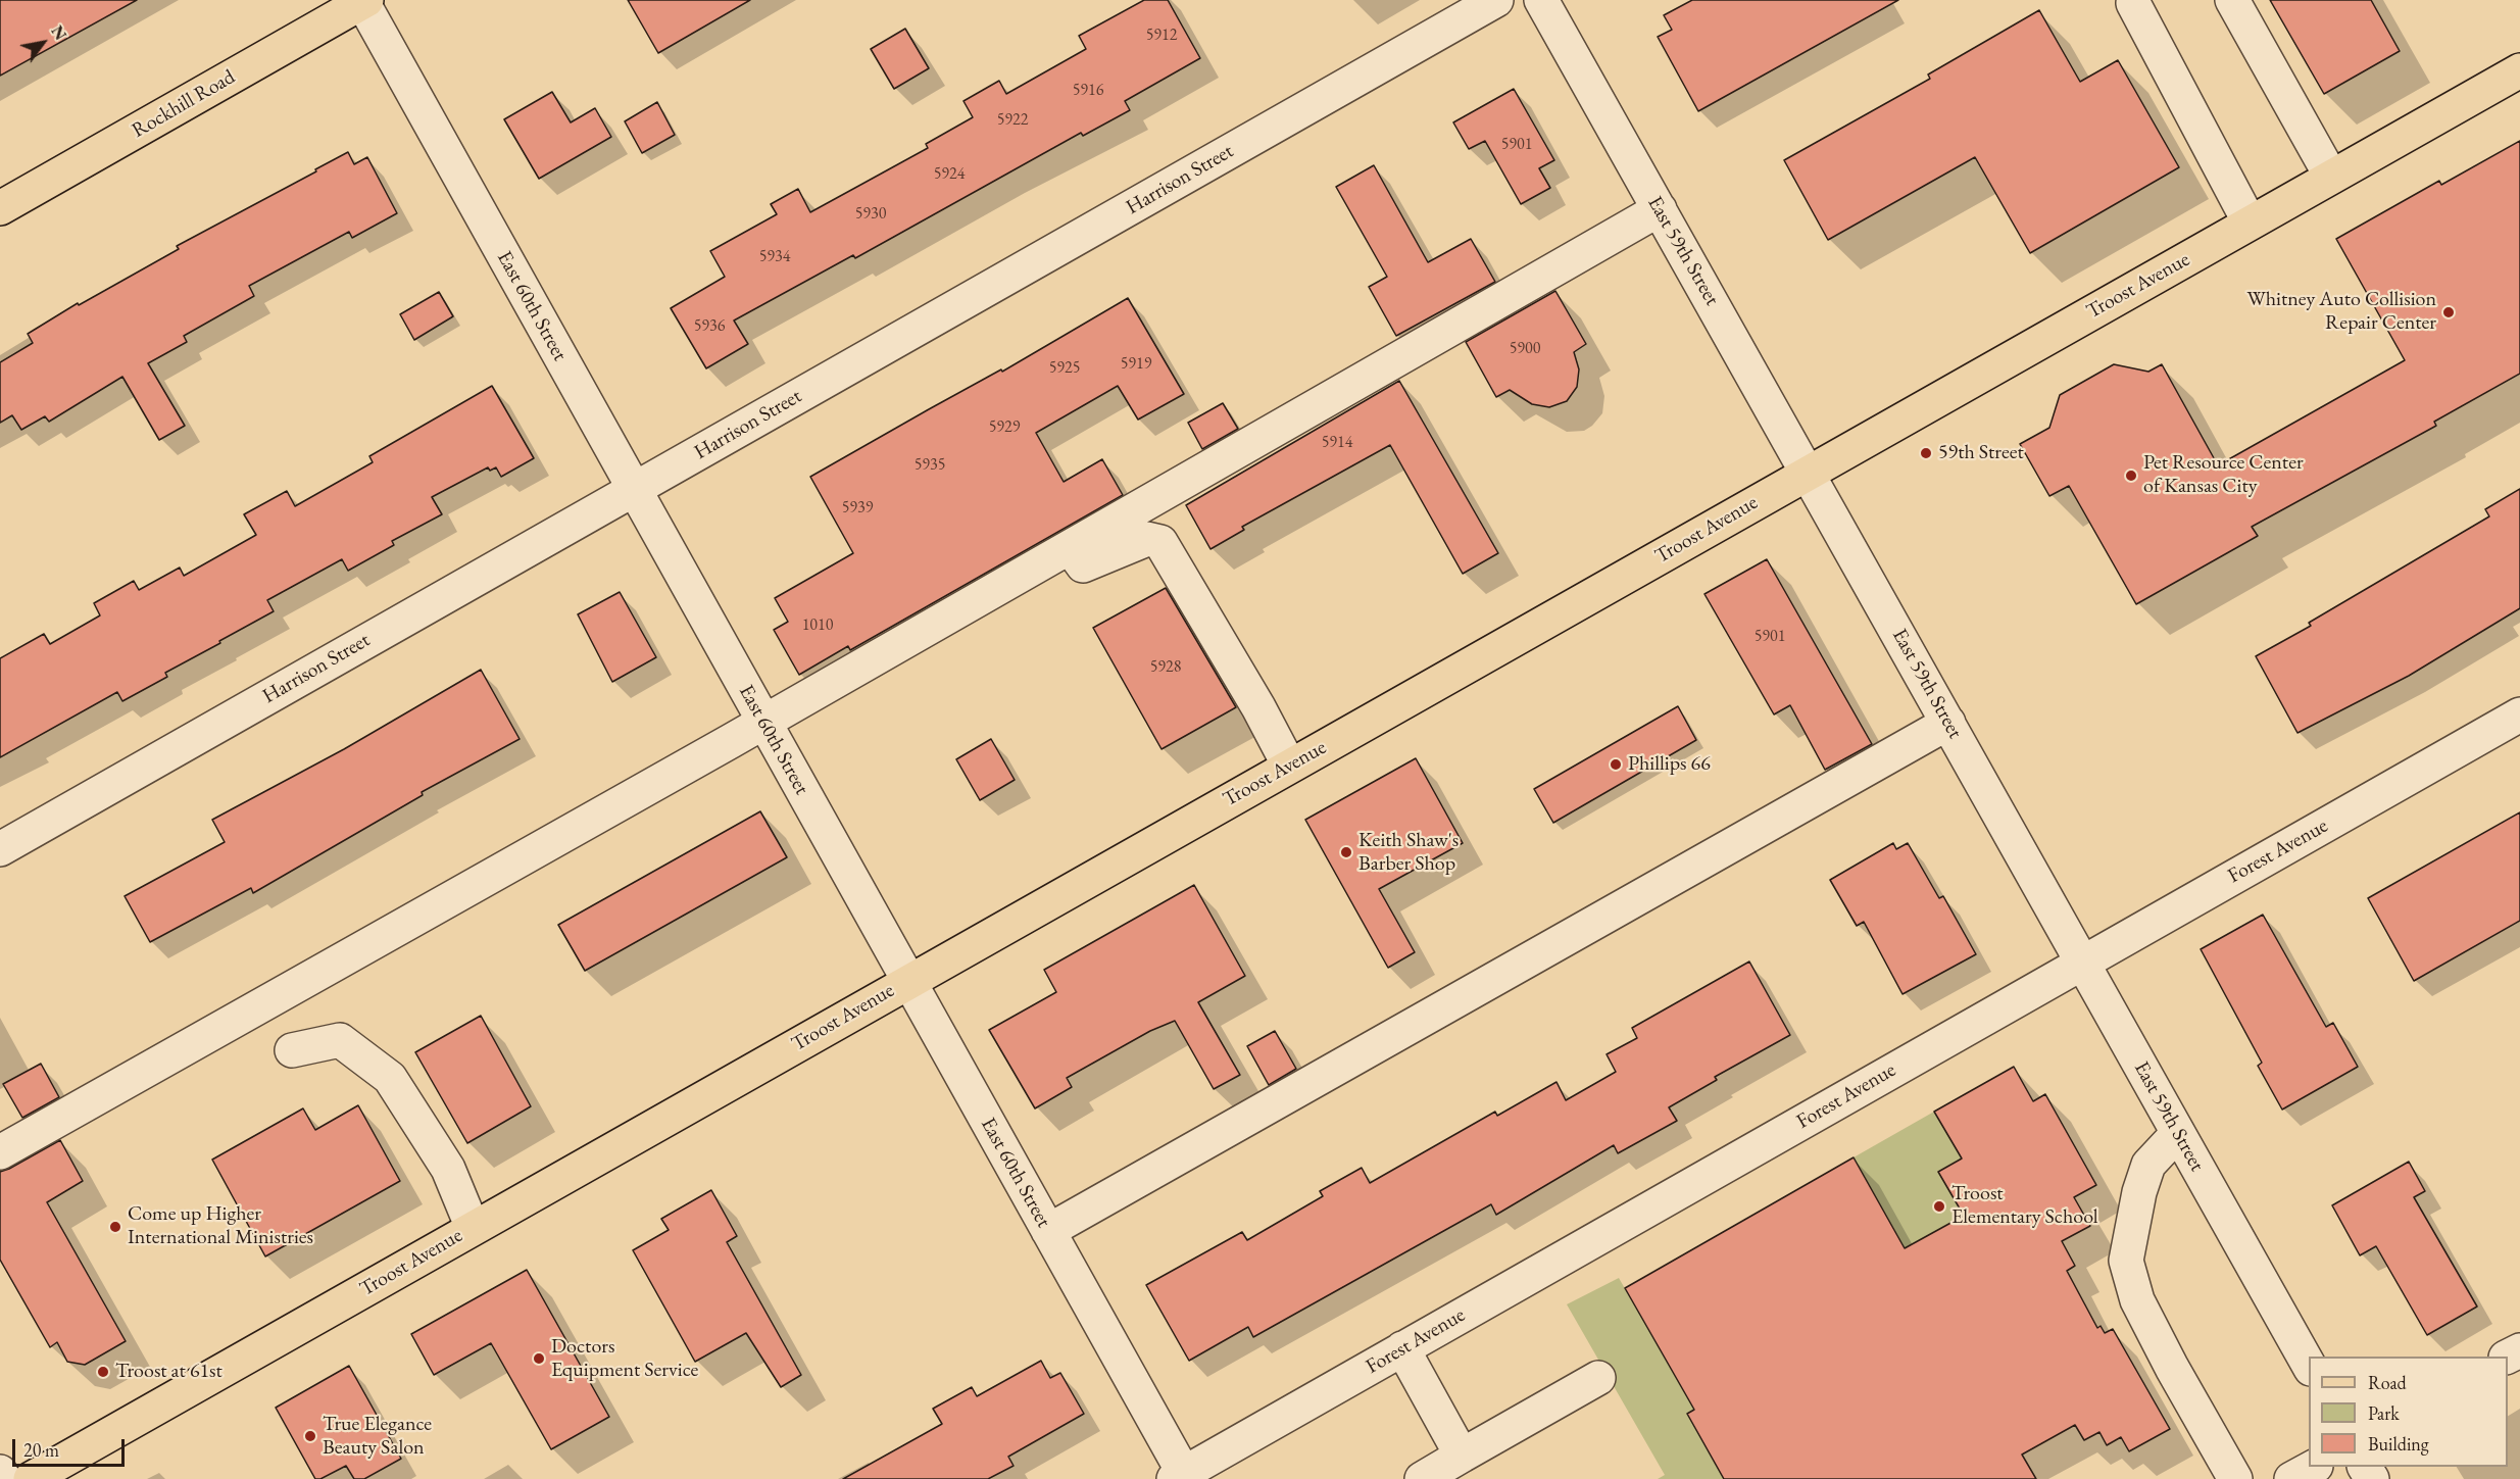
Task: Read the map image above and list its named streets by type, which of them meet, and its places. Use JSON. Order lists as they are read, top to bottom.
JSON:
{
  "streets": {
    "main road": ["Rockhill Road", "Troost Avenue"],
    "street": [
      "Harrison Street",
      "East 59th Street",
      "East 60th Street",
      "Forest Avenue"
    ]
  },
  "crossings": [
    ["Rockhill Road", "East 60th Street"],
    ["Harrison Street", "East 60th Street"],
    ["East 59th Street", "Troost Avenue"],
    ["East 59th Street", "Forest Avenue"],
    ["Troost Avenue", "East 60th Street"],
    ["East 60th Street", "Forest Avenue"]
  ],
  "places": [
    "Whitney Auto Collision Repair Center",
    "59th Street",
    "Pet Resource Center of Kansas City",
    "Phillips 66",
    "Keith Shaw's Barber Shop",
    "Troost Elementary School",
    "Come up Higher International Ministries",
    "Doctors Equipment Service",
    "Troost at 61st",
    "True Elegance Beauty Salon"
  ],
  "house_numbers": [
    "5912",
    "5916",
    "5922",
    "5901",
    "5924",
    "5930",
    "5934",
    "5936",
    "5900",
    "5919",
    "5925",
    "5929",
    "5914",
    "5935",
    "5939",
    "1010",
    "5901",
    "5928"
  ],
  "legend": ["Road", "Park", "Building"],
  "scale_bar": "20 m",
  "north": "top right"
}
